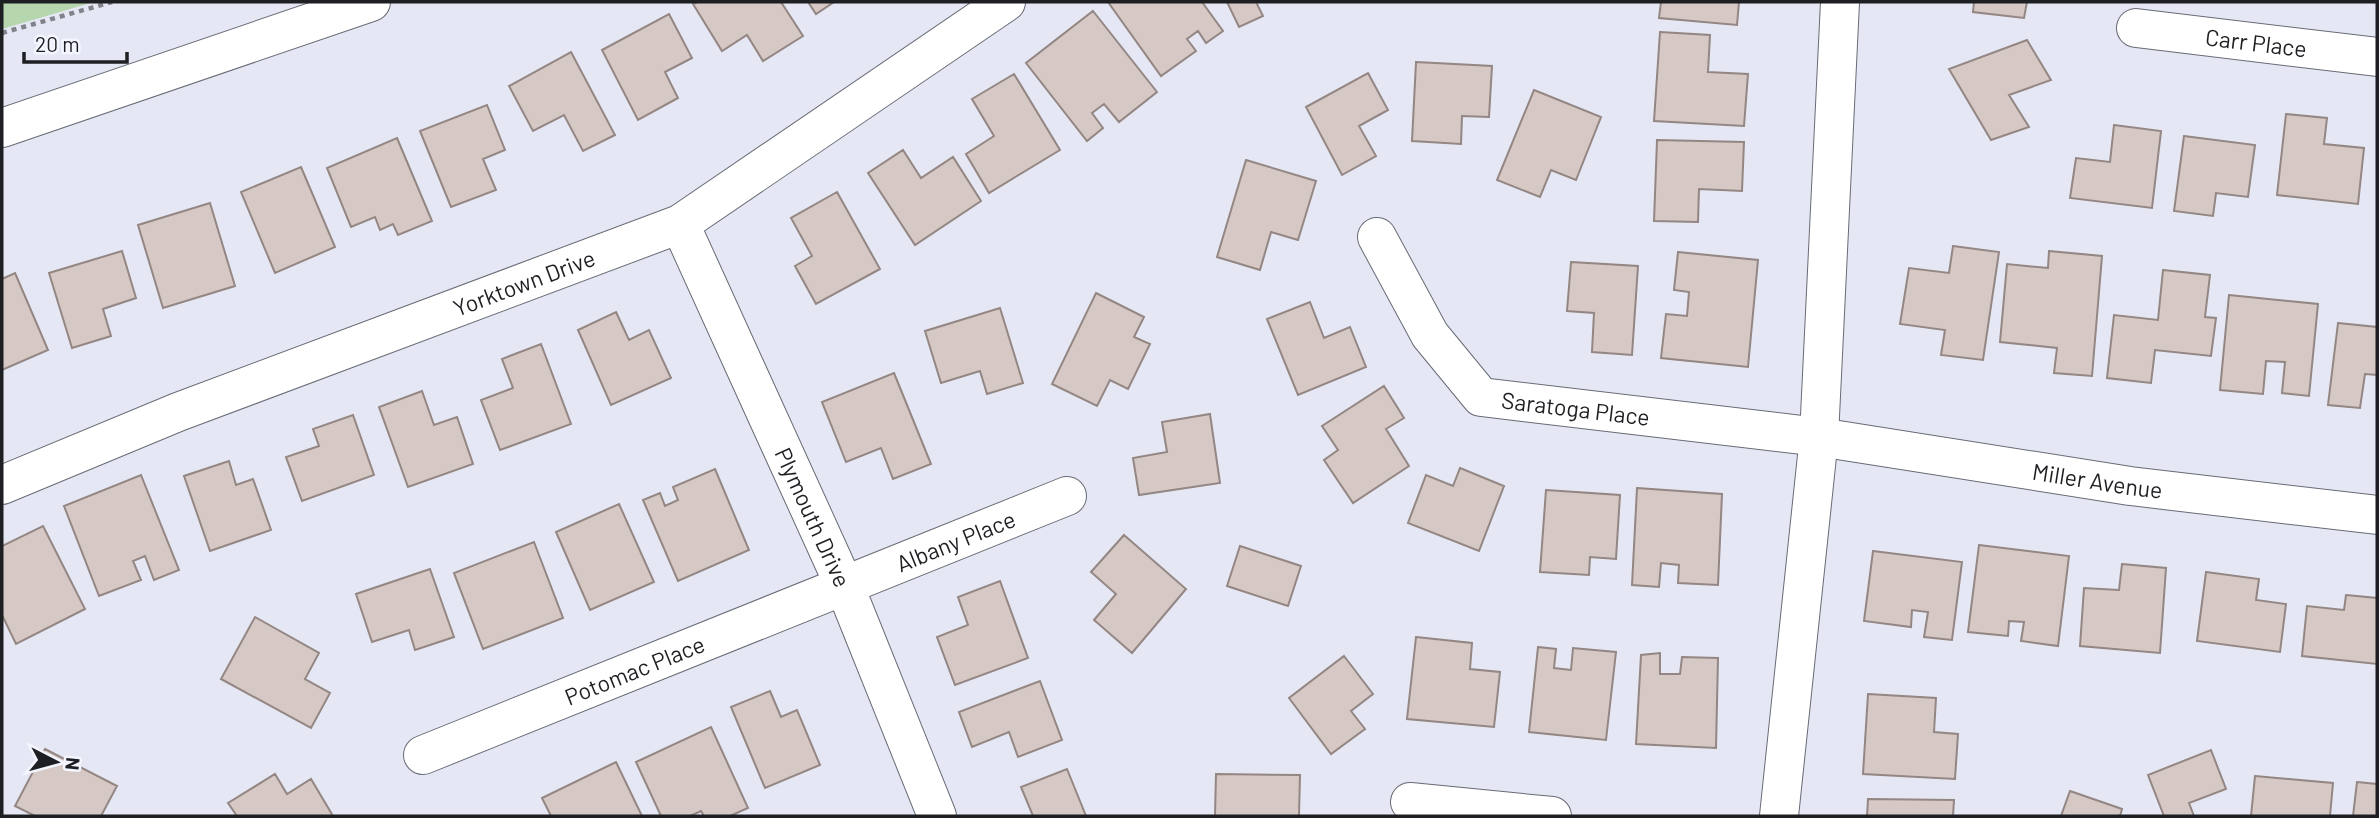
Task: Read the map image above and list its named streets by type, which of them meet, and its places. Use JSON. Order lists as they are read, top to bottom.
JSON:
{
  "streets": {
    "street": [
      "Carr Place",
      "Yorktown Drive",
      "Saratoga Place",
      "Miller Avenue",
      "Plymouth Drive",
      "Albany Place",
      "Potomac Place"
    ]
  },
  "crossings": [
    ["Yorktown Drive", "Plymouth Drive"],
    ["Saratoga Place", "Miller Avenue"],
    ["Plymouth Drive", "Albany Place"],
    ["Plymouth Drive", "Potomac Place"],
    ["Albany Place", "Potomac Place"]
  ],
  "scale_bar": "20 m",
  "north": "right"
}
